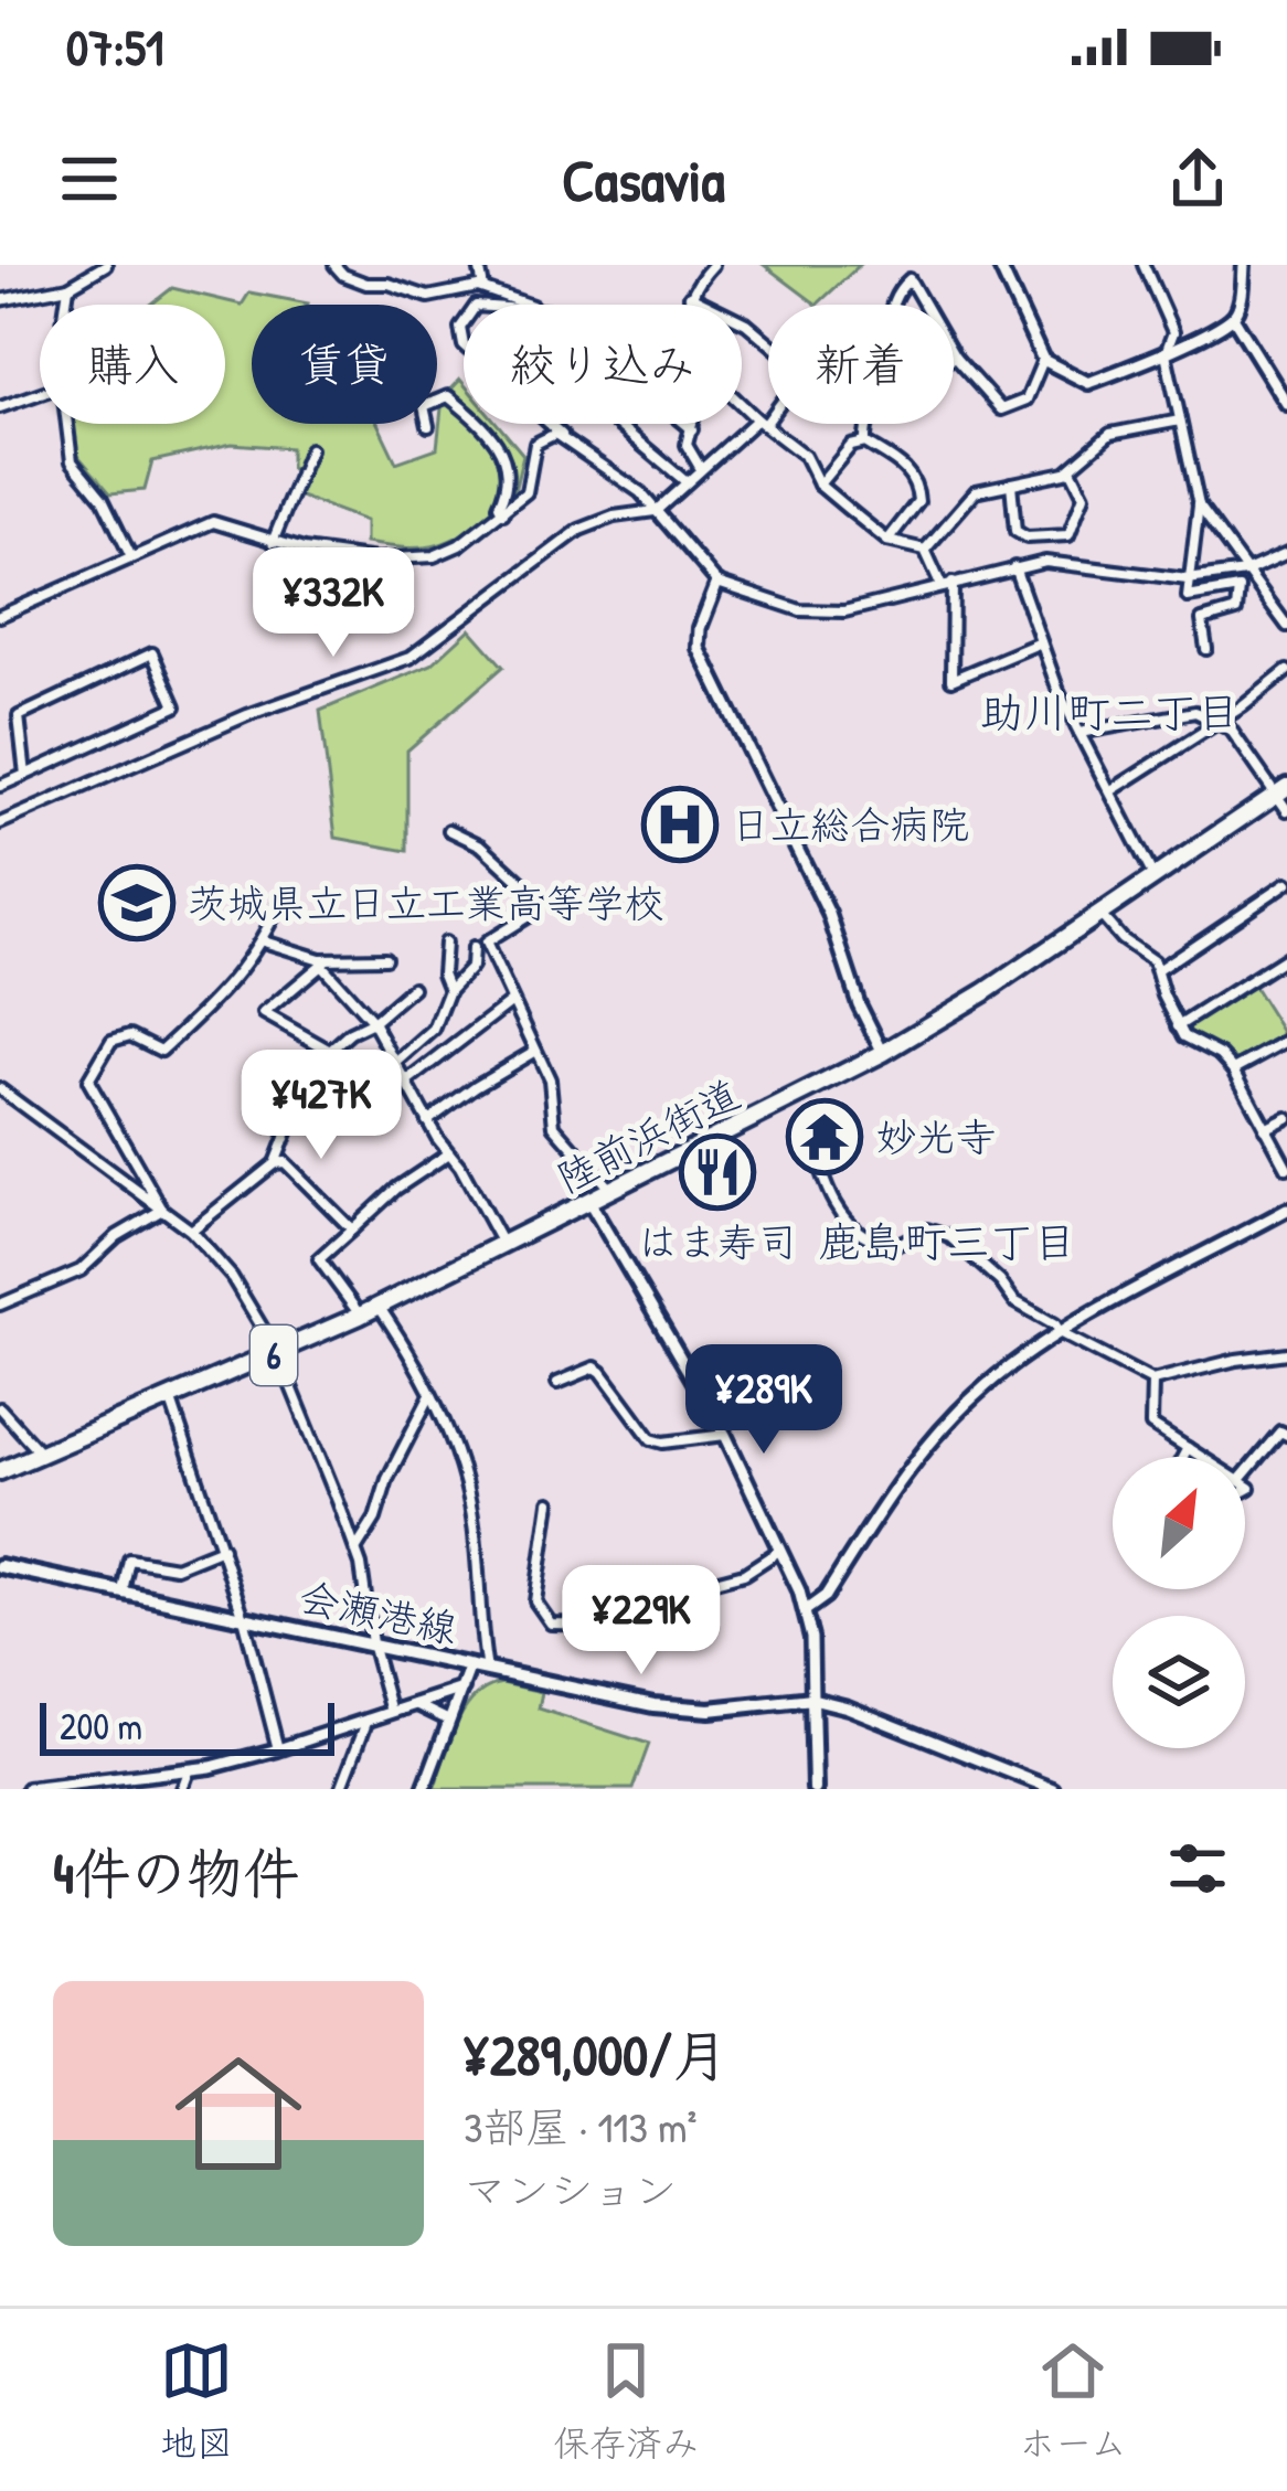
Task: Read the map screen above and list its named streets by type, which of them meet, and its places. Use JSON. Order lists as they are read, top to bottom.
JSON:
{
  "streets": {
    "highway": ["陸前浜街道", "6"],
    "main road": ["会瀬港線"]
  },
  "districts": ["助川町二丁目", "鹿島町三丁目"],
  "places": {
    "hospital": ["日立総合病院"],
    "school or university": ["茨城県立日立工業高等学校"],
    "temple": ["妙光寺"],
    "restaurant": ["はま寿司"]
  },
  "scale_bar": "200 m",
  "north": "top right",
  "page": {
    "status": "07:51",
    "header": "Casavia",
    "chip": [
      "購入",
      "賃貸",
      "絞り込み",
      "新着"
    ],
    "price": [
      "¥332K",
      "¥427K",
      "¥289K",
      "¥229K"
    ],
    "scale": "200 m",
    "heading": "4件の物件",
    "list": [
      {
        "name": "¥289,000/月",
        "note": "3部屋 · 113 m² · マンション"
      }
    ],
    "tabs": ["地図", "保存済み", "ホーム"]
  }
}
